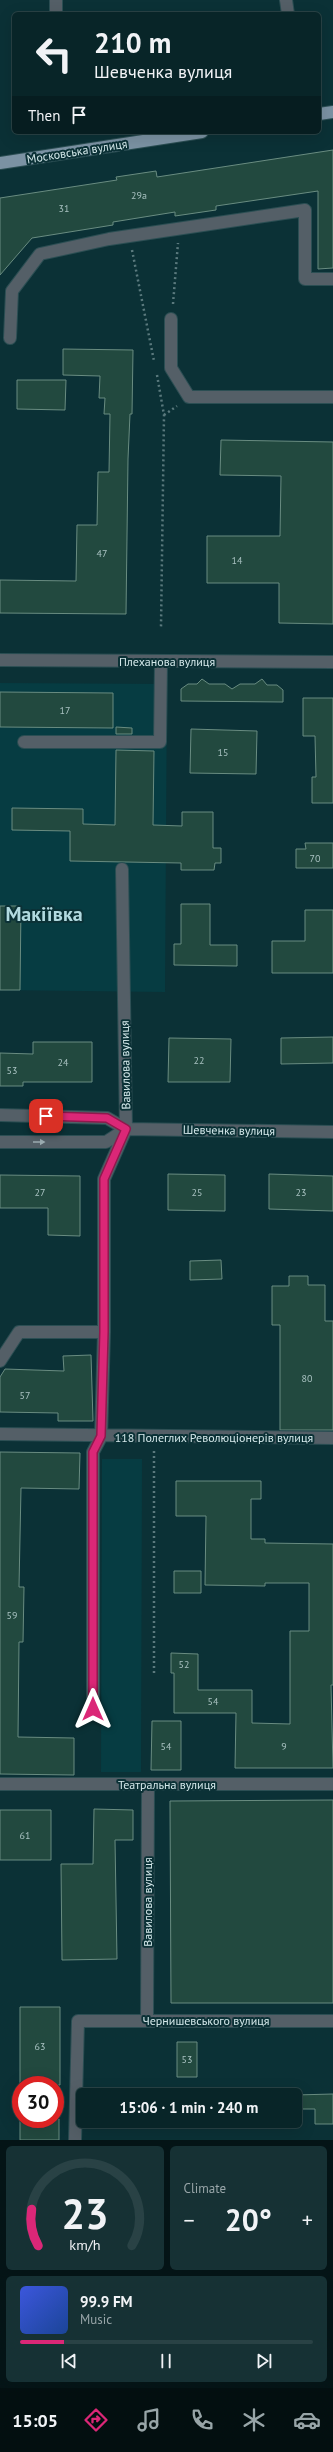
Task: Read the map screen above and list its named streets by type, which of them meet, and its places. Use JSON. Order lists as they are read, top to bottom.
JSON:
{
  "streets": {
    "main road": ["Московська вулиця"],
    "street": [
      "Плеханова вулиця",
      "Вавилова вулиця",
      "Шевченка вулиця",
      "118 Полеглих Революціонерів вулиця",
      "Театральна вулиця",
      "Чернишевського вулиця"
    ]
  },
  "crossings": [
    ["Вавилова вулиця", "Шевченка вулиця"],
    ["Вавилова вулиця", "118 Полеглих Революціонерів вулиця"],
    ["Вавилова вулиця", "Театральна вулиця"],
    ["Вавилова вулиця", "Чернишевського вулиця"]
  ],
  "districts": ["Макіївка"],
  "house_numbers": [
    "29а",
    "31",
    "47",
    "14",
    "17",
    "15",
    "70",
    "22",
    "24",
    "53",
    "27",
    "25",
    "23",
    "80",
    "57",
    "59",
    "52",
    "54",
    "54",
    "9",
    "61",
    "63",
    "53"
  ],
  "page": {
    "turn": ["210 m", "Шевченка вулиця"],
    "then": "Then",
    "limit": "30",
    "trip": "15:06 · 1 min · 240 m",
    "tile": "Climate",
    "heat": ["−", "20°", "+"],
    "song": ["99.9 FM", "Music"],
    "tabs": "15:05",
    "gauge": ["23", "km/h"]
  }
}
